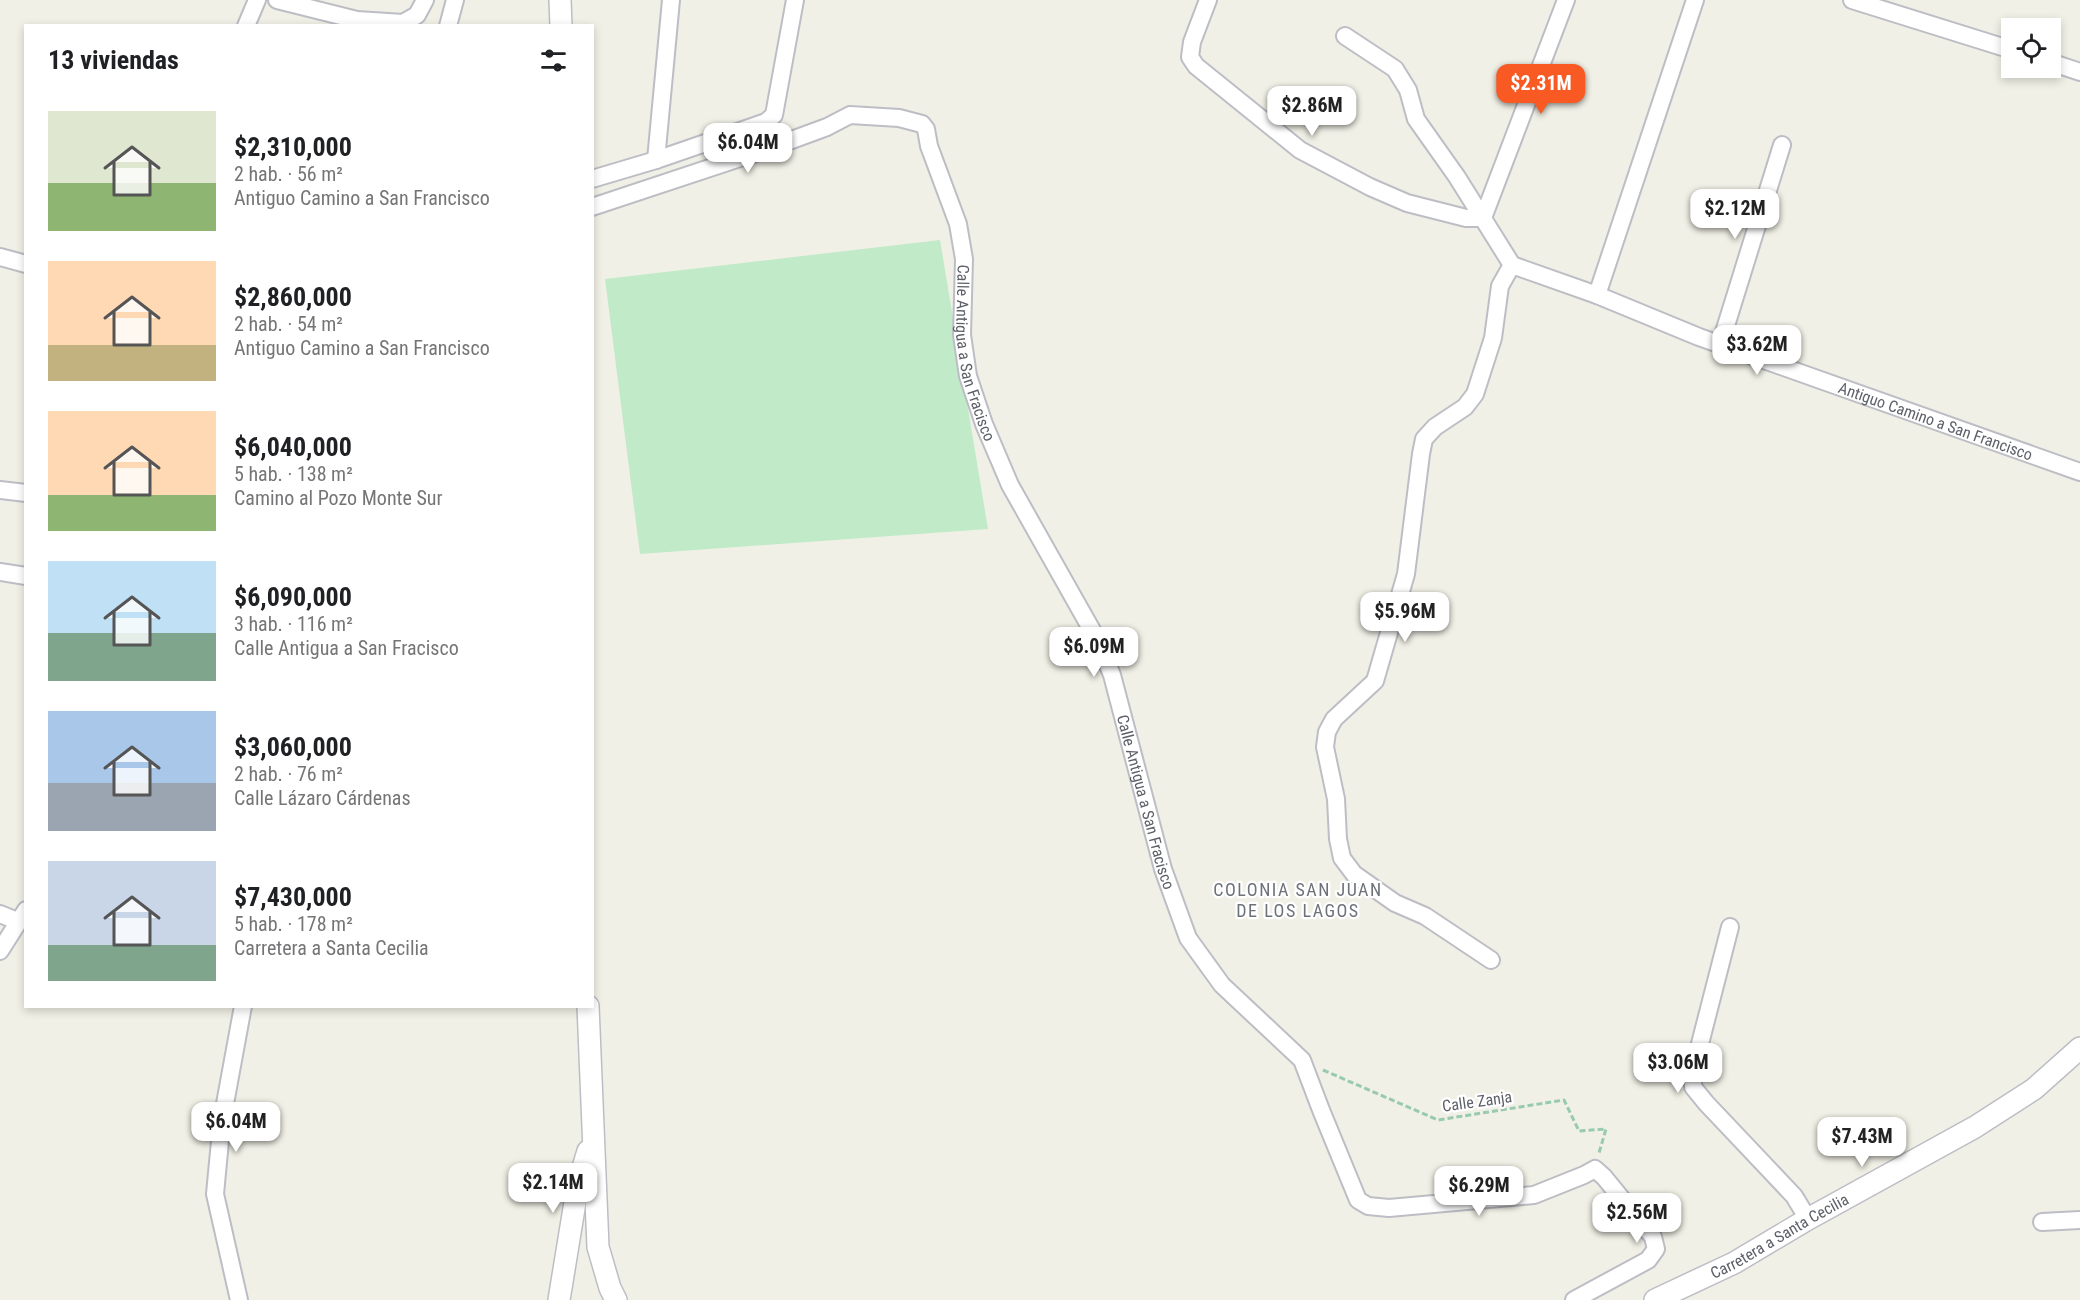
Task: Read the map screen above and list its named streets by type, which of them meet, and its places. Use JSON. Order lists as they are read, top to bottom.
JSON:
{
  "streets": {
    "street": ["Calle Antigua a San Fracisco", "Antiguo Camino a San Francisco", "Carretera a Santa Cecilia"],
    "path": ["Calle Zanja"]
  },
  "crossings": [
    ["Calle Antigua a San Fracisco", "Calle Zanja"]
  ],
  "districts": ["COLONIA SAN JUAN DE LOS LAGOS"],
  "page": {
    "heading": "13 viviendas",
    "price": [
      "$2.31M",
      "$2.86M",
      "$6.04M",
      "$2.12M",
      "$3.62M",
      "$5.96M",
      "$6.09M",
      "$3.06M",
      "$6.04M",
      "$7.43M",
      "$2.14M",
      "$6.29M",
      "$2.56M"
    ],
    "list": [
      {
        "name": "$2,310,000",
        "note": "2 hab. · 56 m² · Antiguo Camino a San Francisco"
      },
      {
        "name": "$2,860,000",
        "note": "2 hab. · 54 m² · Antiguo Camino a San Francisco"
      },
      {
        "name": "$6,040,000",
        "note": "5 hab. · 138 m² · Camino al Pozo Monte Sur"
      },
      {
        "name": "$6,090,000",
        "note": "3 hab. · 116 m² · Calle Antigua a San Fracisco"
      },
      {
        "name": "$3,060,000",
        "note": "2 hab. · 76 m² · Calle Lázaro Cárdenas"
      },
      {
        "name": "$7,430,000",
        "note": "5 hab. · 178 m² · Carretera a Santa Cecilia"
      }
    ]
  }
}
